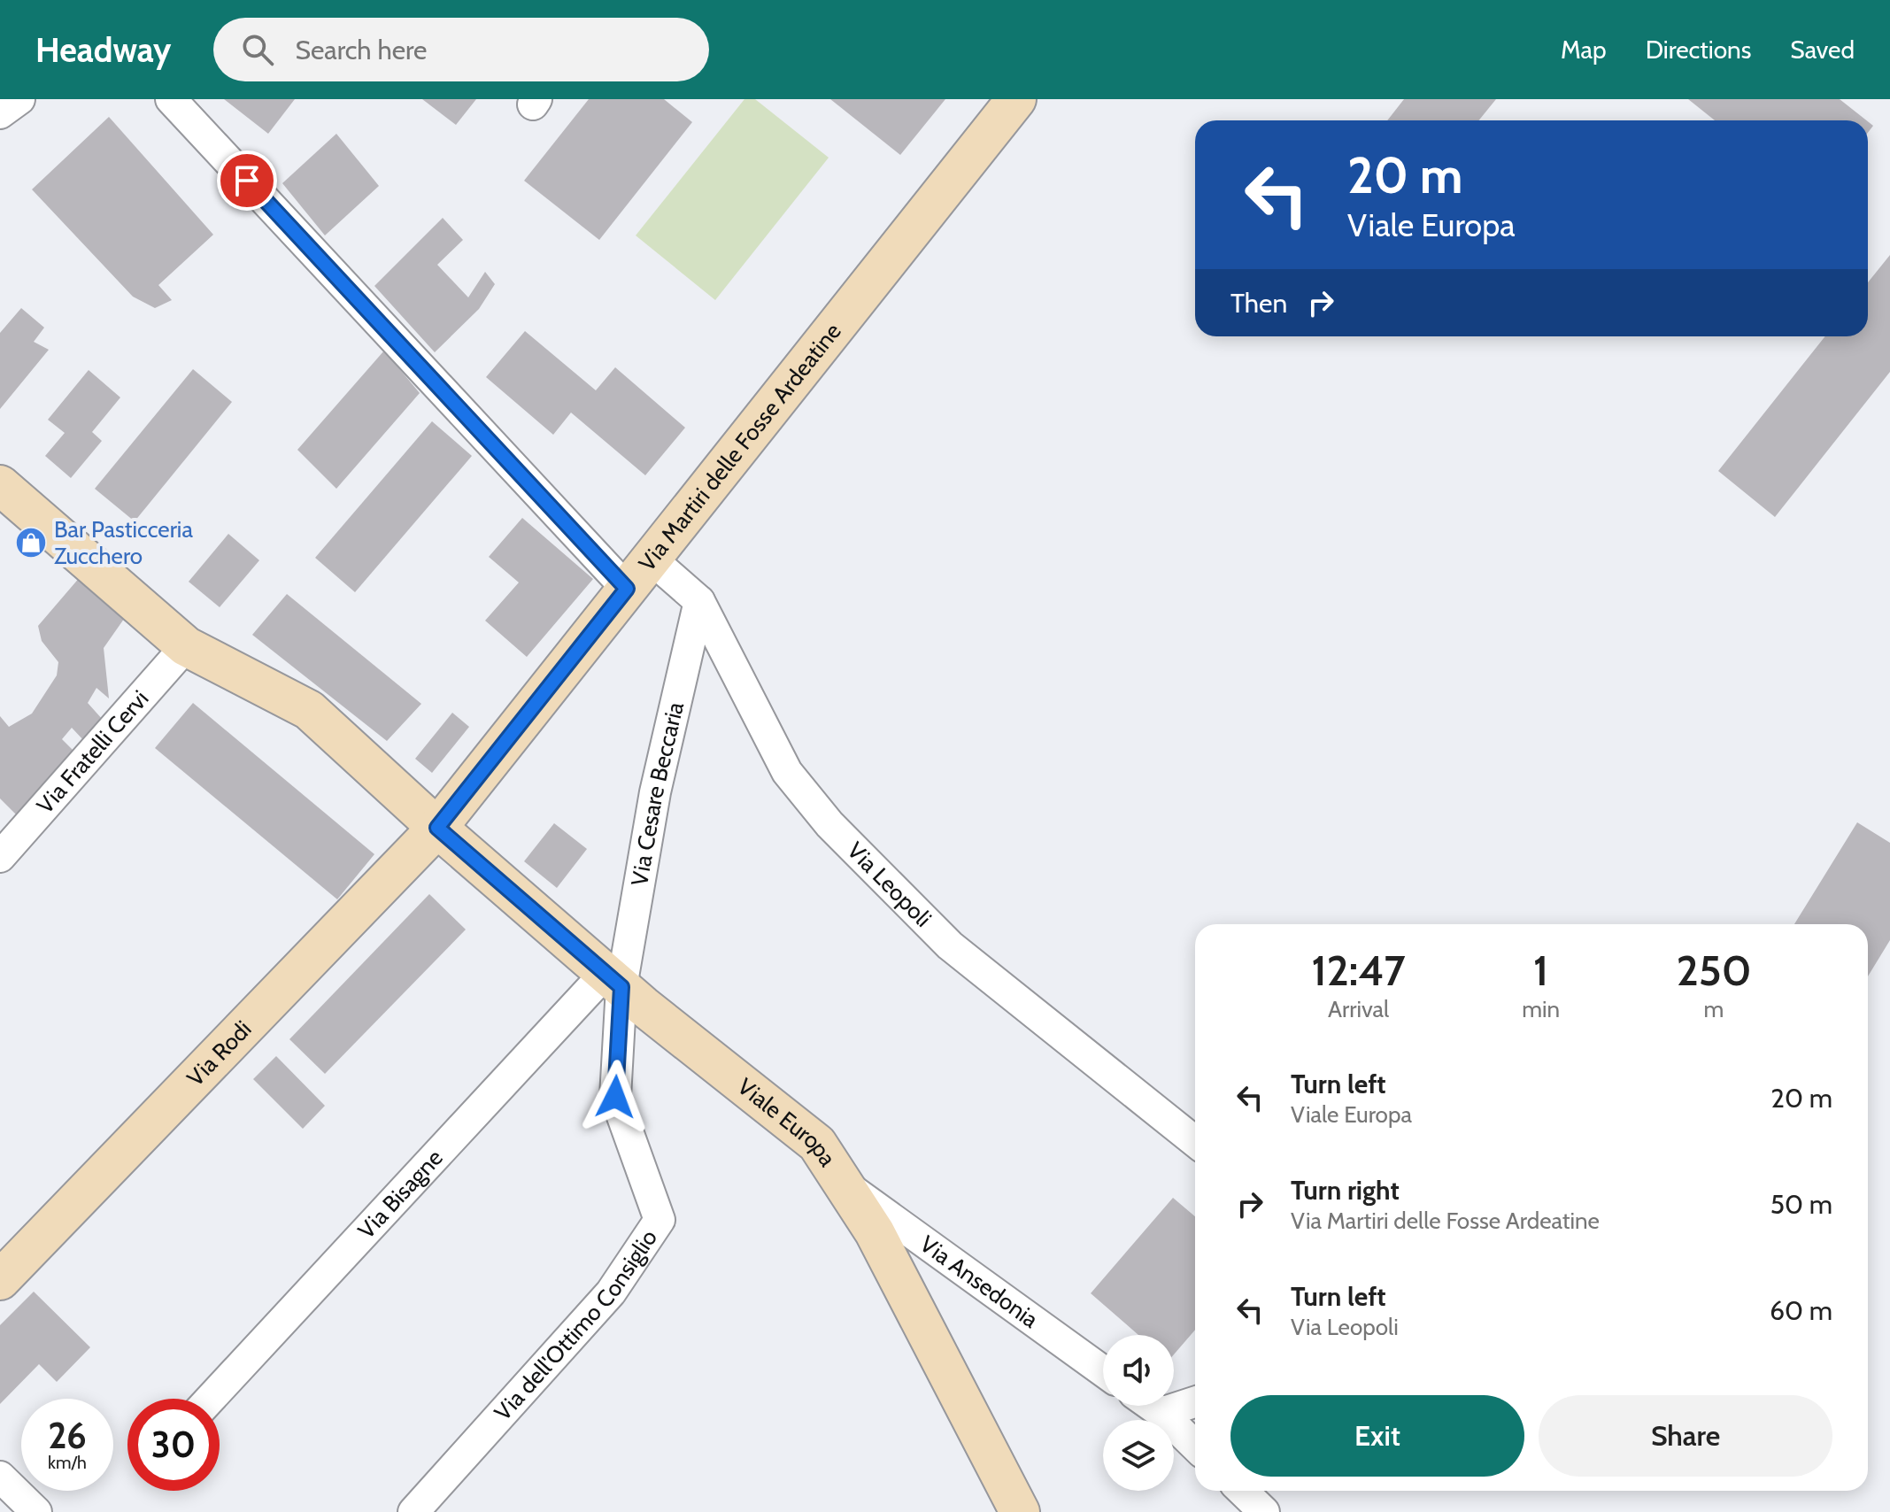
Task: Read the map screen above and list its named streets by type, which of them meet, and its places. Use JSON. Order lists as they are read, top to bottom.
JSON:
{
  "streets": {
    "street": [
      "Via Martiri delle Fosse Ardeatine",
      "Via Fratelli Cervi",
      "Via Cesare Beccaria",
      "Via Leopoli",
      "Via Rodi",
      "Viale Europa",
      "Via Bisagne",
      "Via Ansedonia",
      "Via dell'Ottimo Consiglio"
    ]
  },
  "crossings": [
    ["Via Martiri delle Fosse Ardeatine", "Via Leopoli"],
    ["Via Martiri delle Fosse Ardeatine", "Via Rodi"],
    ["Via Martiri delle Fosse Ardeatine", "Viale Europa"],
    ["Via Fratelli Cervi", "Viale Europa"],
    ["Via Cesare Beccaria", "Via Leopoli"],
    ["Via Cesare Beccaria", "Viale Europa"],
    ["Via Cesare Beccaria", "Via Bisagne"],
    ["Via Cesare Beccaria", "Via dell'Ottimo Consiglio"],
    ["Via Rodi", "Viale Europa"],
    ["Viale Europa", "Via Bisagne"],
    ["Viale Europa", "Via Ansedonia"],
    ["Viale Europa", "Via dell'Ottimo Consiglio"],
    ["Via Bisagne", "Via dell'Ottimo Consiglio"]
  ],
  "places": {
    "shop": ["Bar Pasticceria Zucchero"]
  },
  "page": {
    "header": "Headway",
    "search": "Search here",
    "nav": ["Map", "Directions", "Saved"],
    "turn": ["20 m", "Viale Europa"],
    "then": "Then",
    "eta": [
      "12:47",
      "Arrival",
      "1",
      "min",
      "250",
      "m"
    ],
    "list": [
      {
        "name": "Turn left",
        "note": "Viale Europa",
        "value": "20 m"
      },
      {
        "name": "Turn right",
        "note": "Via Martiri delle Fosse Ardeatine",
        "value": "50 m"
      },
      {
        "name": "Turn left",
        "note": "Via Leopoli",
        "value": "60 m"
      }
    ],
    "buttons": ["Exit", "Share"],
    "speed": "26 km/h",
    "limit": "30"
  }
}
